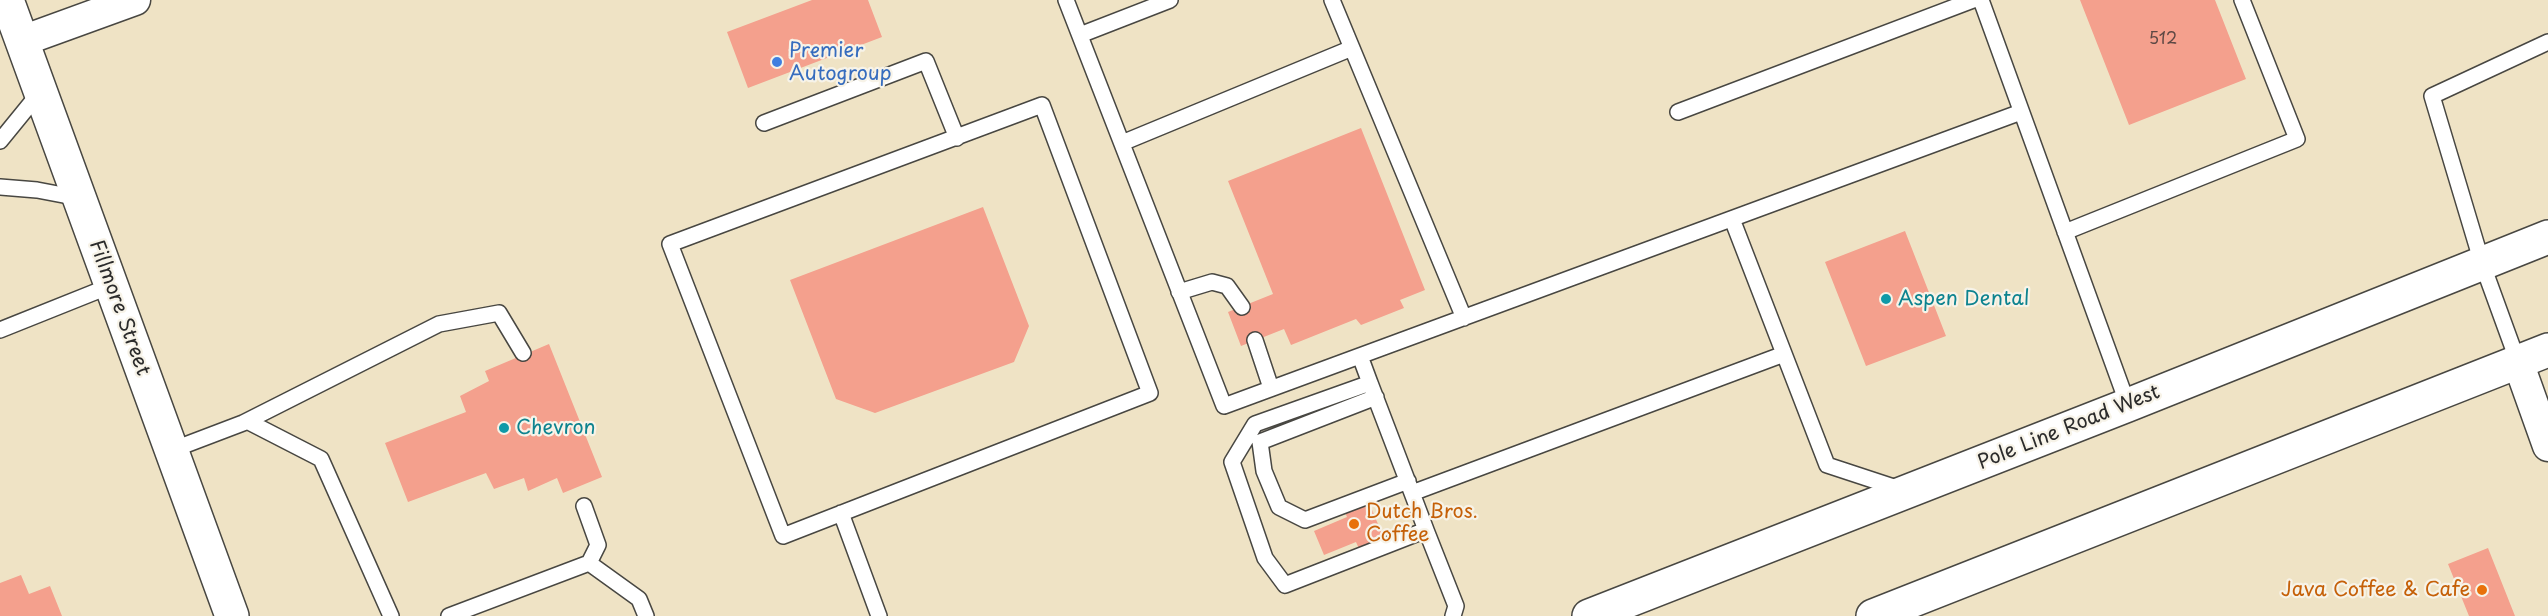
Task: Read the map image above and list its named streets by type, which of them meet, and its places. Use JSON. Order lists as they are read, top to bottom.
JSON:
{
  "streets": {
    "main road": ["Fillmore Street", "Pole Line Road West"]
  },
  "places": [
    "Premier Autogroup",
    "Aspen Dental",
    "Chevron",
    "Dutch Bros. Coffee",
    "Java Coffee & Cafe"
  ],
  "house_numbers": ["512"]
}
